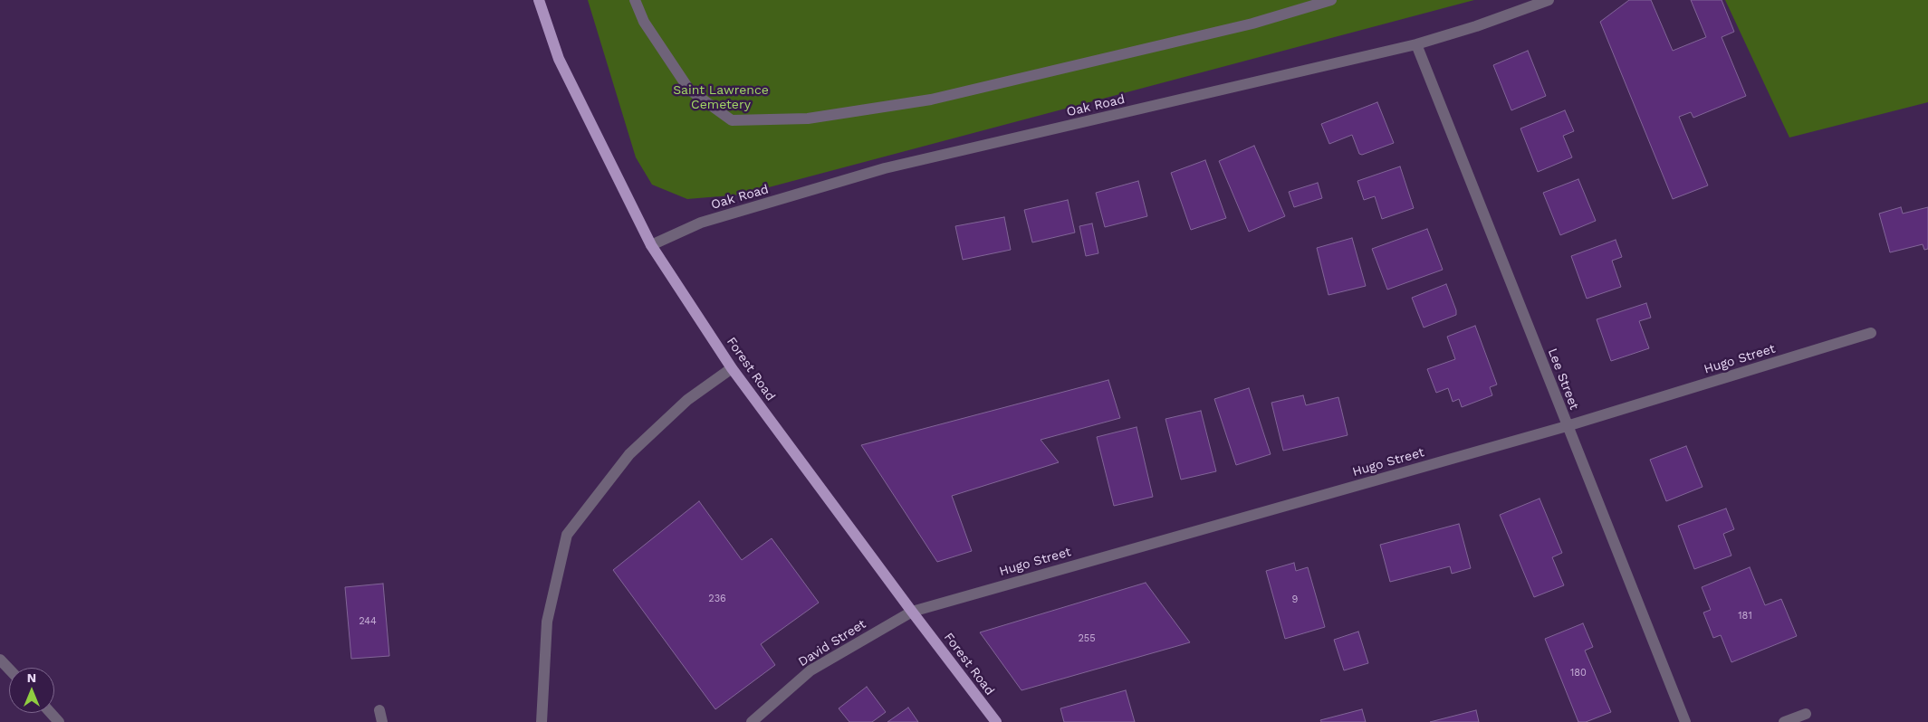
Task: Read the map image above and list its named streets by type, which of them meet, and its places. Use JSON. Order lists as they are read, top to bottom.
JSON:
{
  "streets": {
    "main road": ["Forest Road"],
    "street": [
      "Oak Road",
      "Hugo Street",
      "Lee Street",
      "David Street"
    ]
  },
  "crossings": [
    ["Oak Road", "Forest Road"],
    ["Oak Road", "Lee Street"],
    ["Hugo Street", "Forest Road"],
    ["Hugo Street", "Lee Street"],
    ["Hugo Street", "David Street"],
    ["Forest Road", "David Street"]
  ],
  "parks": ["Saint Lawrence Cemetery"],
  "house_numbers": [
    "236",
    "9",
    "181",
    "244",
    "255",
    "180"
  ],
  "north": "top"
}
